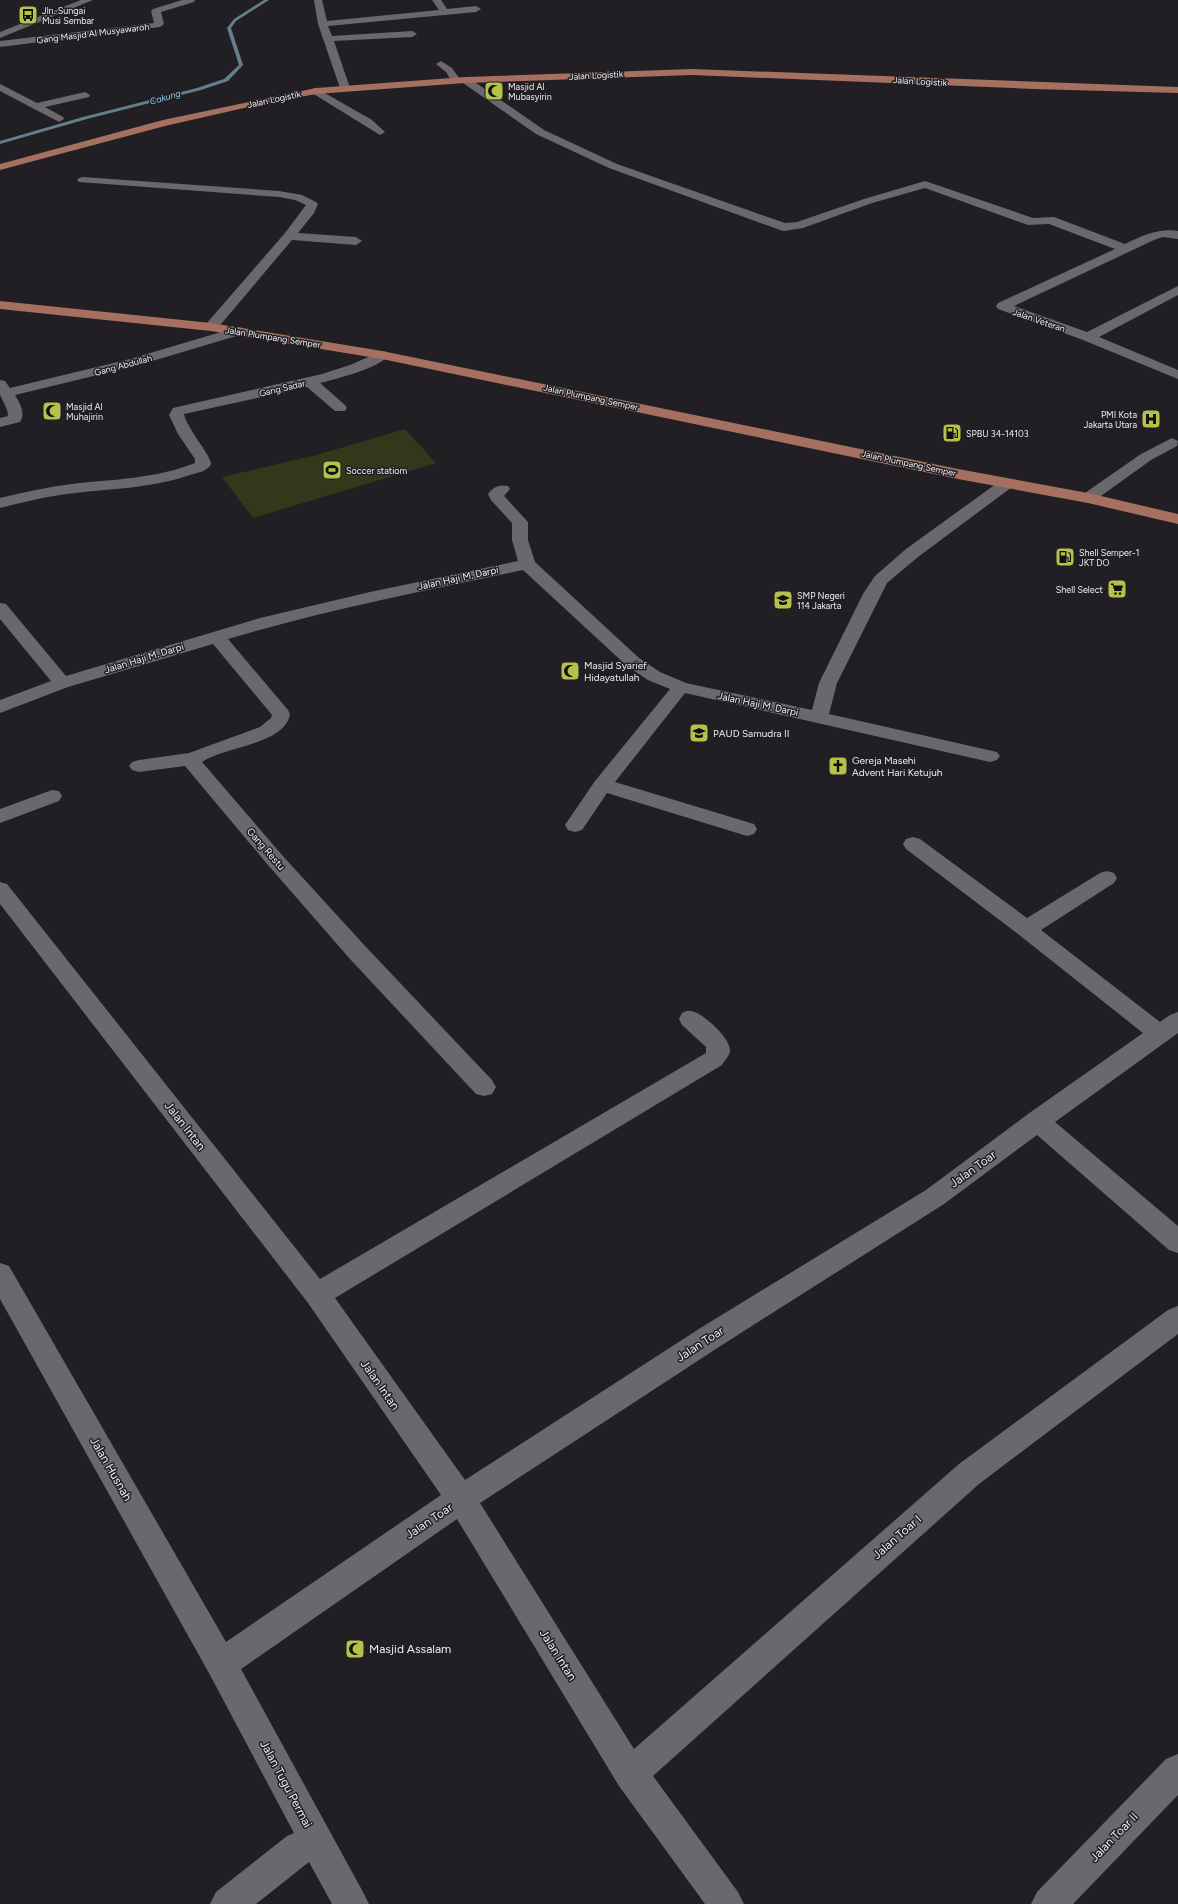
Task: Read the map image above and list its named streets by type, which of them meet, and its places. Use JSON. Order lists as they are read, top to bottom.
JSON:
{
  "streets": {
    "main road": ["Jalan Logistik", "Jalan Plumpang Semper"],
    "street": [
      "Gang Masjid Al Musyawaroh",
      "Jalan Veteran",
      "Gang Abdullah",
      "Gang Sadar",
      "Jalan Haji M. Darpi",
      "Gang Restu",
      "Jalan Intan",
      "Jalan Toar",
      "Jalan Husnah",
      "Jalan Toar I",
      "Jalan Tugu Permai",
      "Jalan Toar II"
    ]
  },
  "crossings": [
    ["Jalan Plumpang Semper", "Gang Abdullah"],
    ["Jalan Plumpang Semper", "Gang Sadar"],
    ["Jalan Intan", "Jalan Toar"],
    ["Jalan Intan", "Jalan Toar I"],
    ["Jalan Toar", "Jalan Husnah"],
    ["Jalan Toar", "Jalan Tugu Permai"],
    ["Jalan Husnah", "Jalan Tugu Permai"]
  ],
  "water": ["Cakung"],
  "places": {
    "bus stop": ["Jln. Sungai Musi Sembar"],
    "mosque": [
      "Masjid Al Mubasyirin",
      "Masjid Al Muhajirin",
      "Masjid Syarief Hidayatullah",
      "Masjid Assalam"
    ],
    "hospital": ["PMI Kota Jakarta Utara"],
    "fuel station": ["SPBU 34-14103", "Shell Semper-1 JKT DO"],
    "sports": ["Soccer statiom"],
    "supermarket": ["Shell Select"],
    "school or university": ["SMP Negeri 114 Jakarta", "PAUD Samudra II"],
    "church": ["Gereja Masehi Advent Hari Ketujuh"]
  }
}
